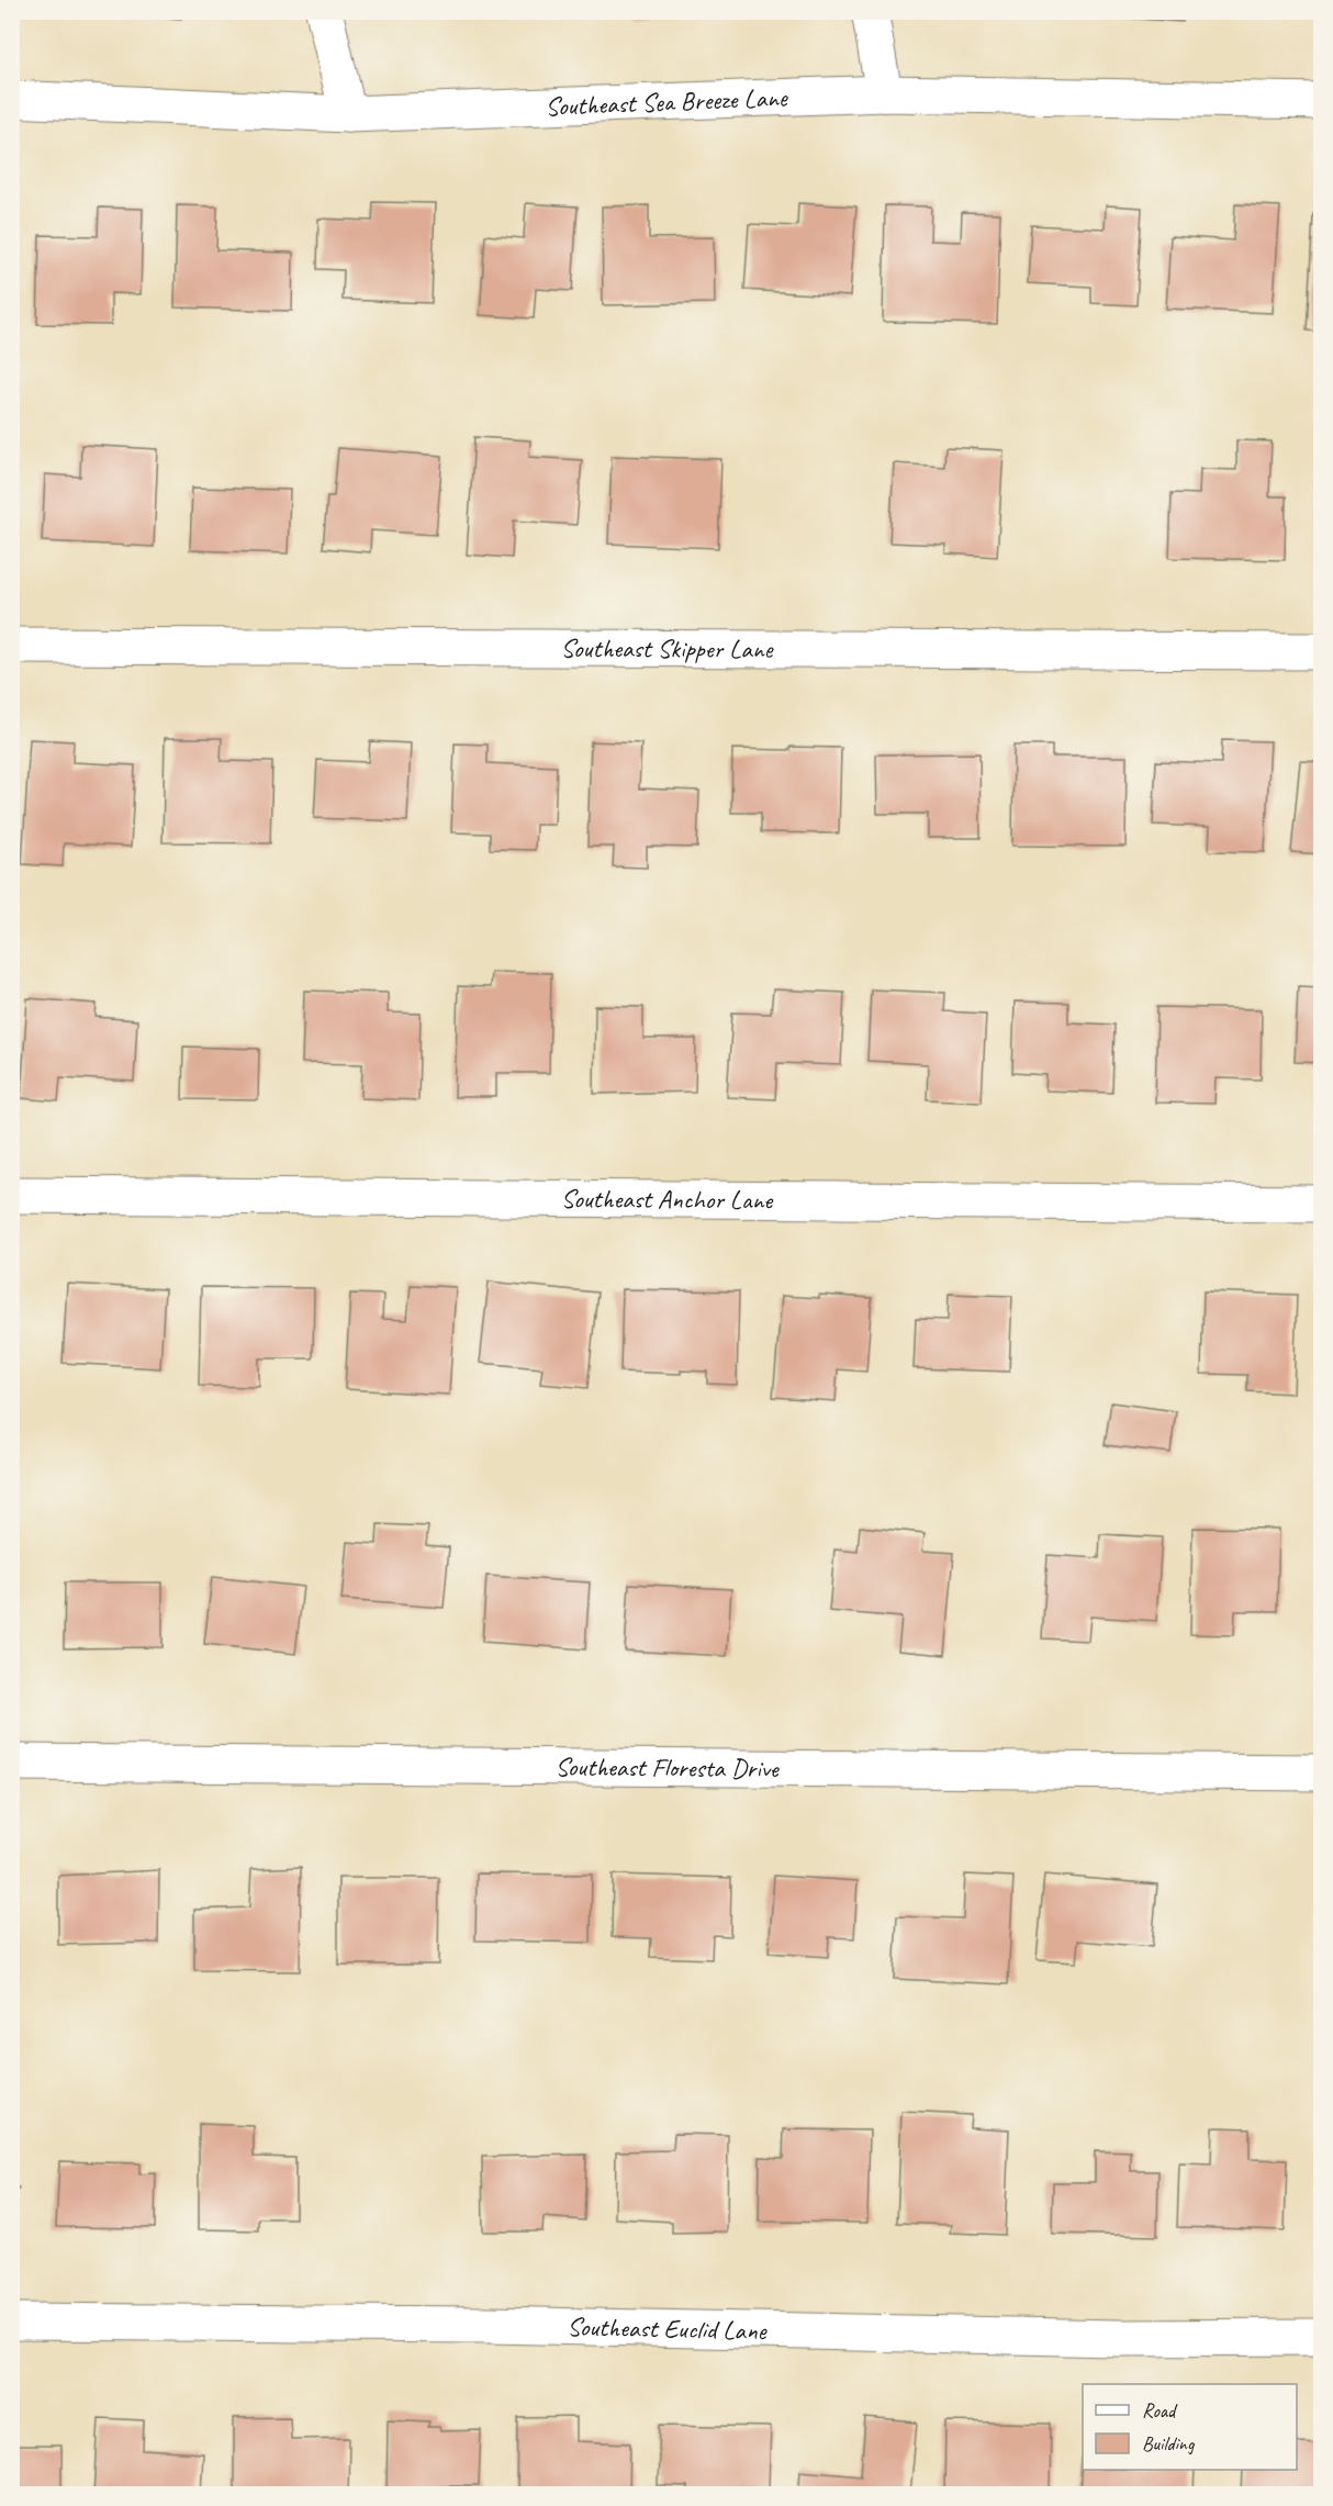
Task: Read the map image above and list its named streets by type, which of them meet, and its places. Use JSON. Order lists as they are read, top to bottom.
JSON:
{
  "streets": {
    "street": [
      "Southeast Sea Breeze Lane",
      "Southeast Skipper Lane",
      "Southeast Anchor Lane",
      "Southeast Floresta Drive",
      "Southeast Euclid Lane"
    ]
  },
  "legend": ["Road", "Building"]
}
